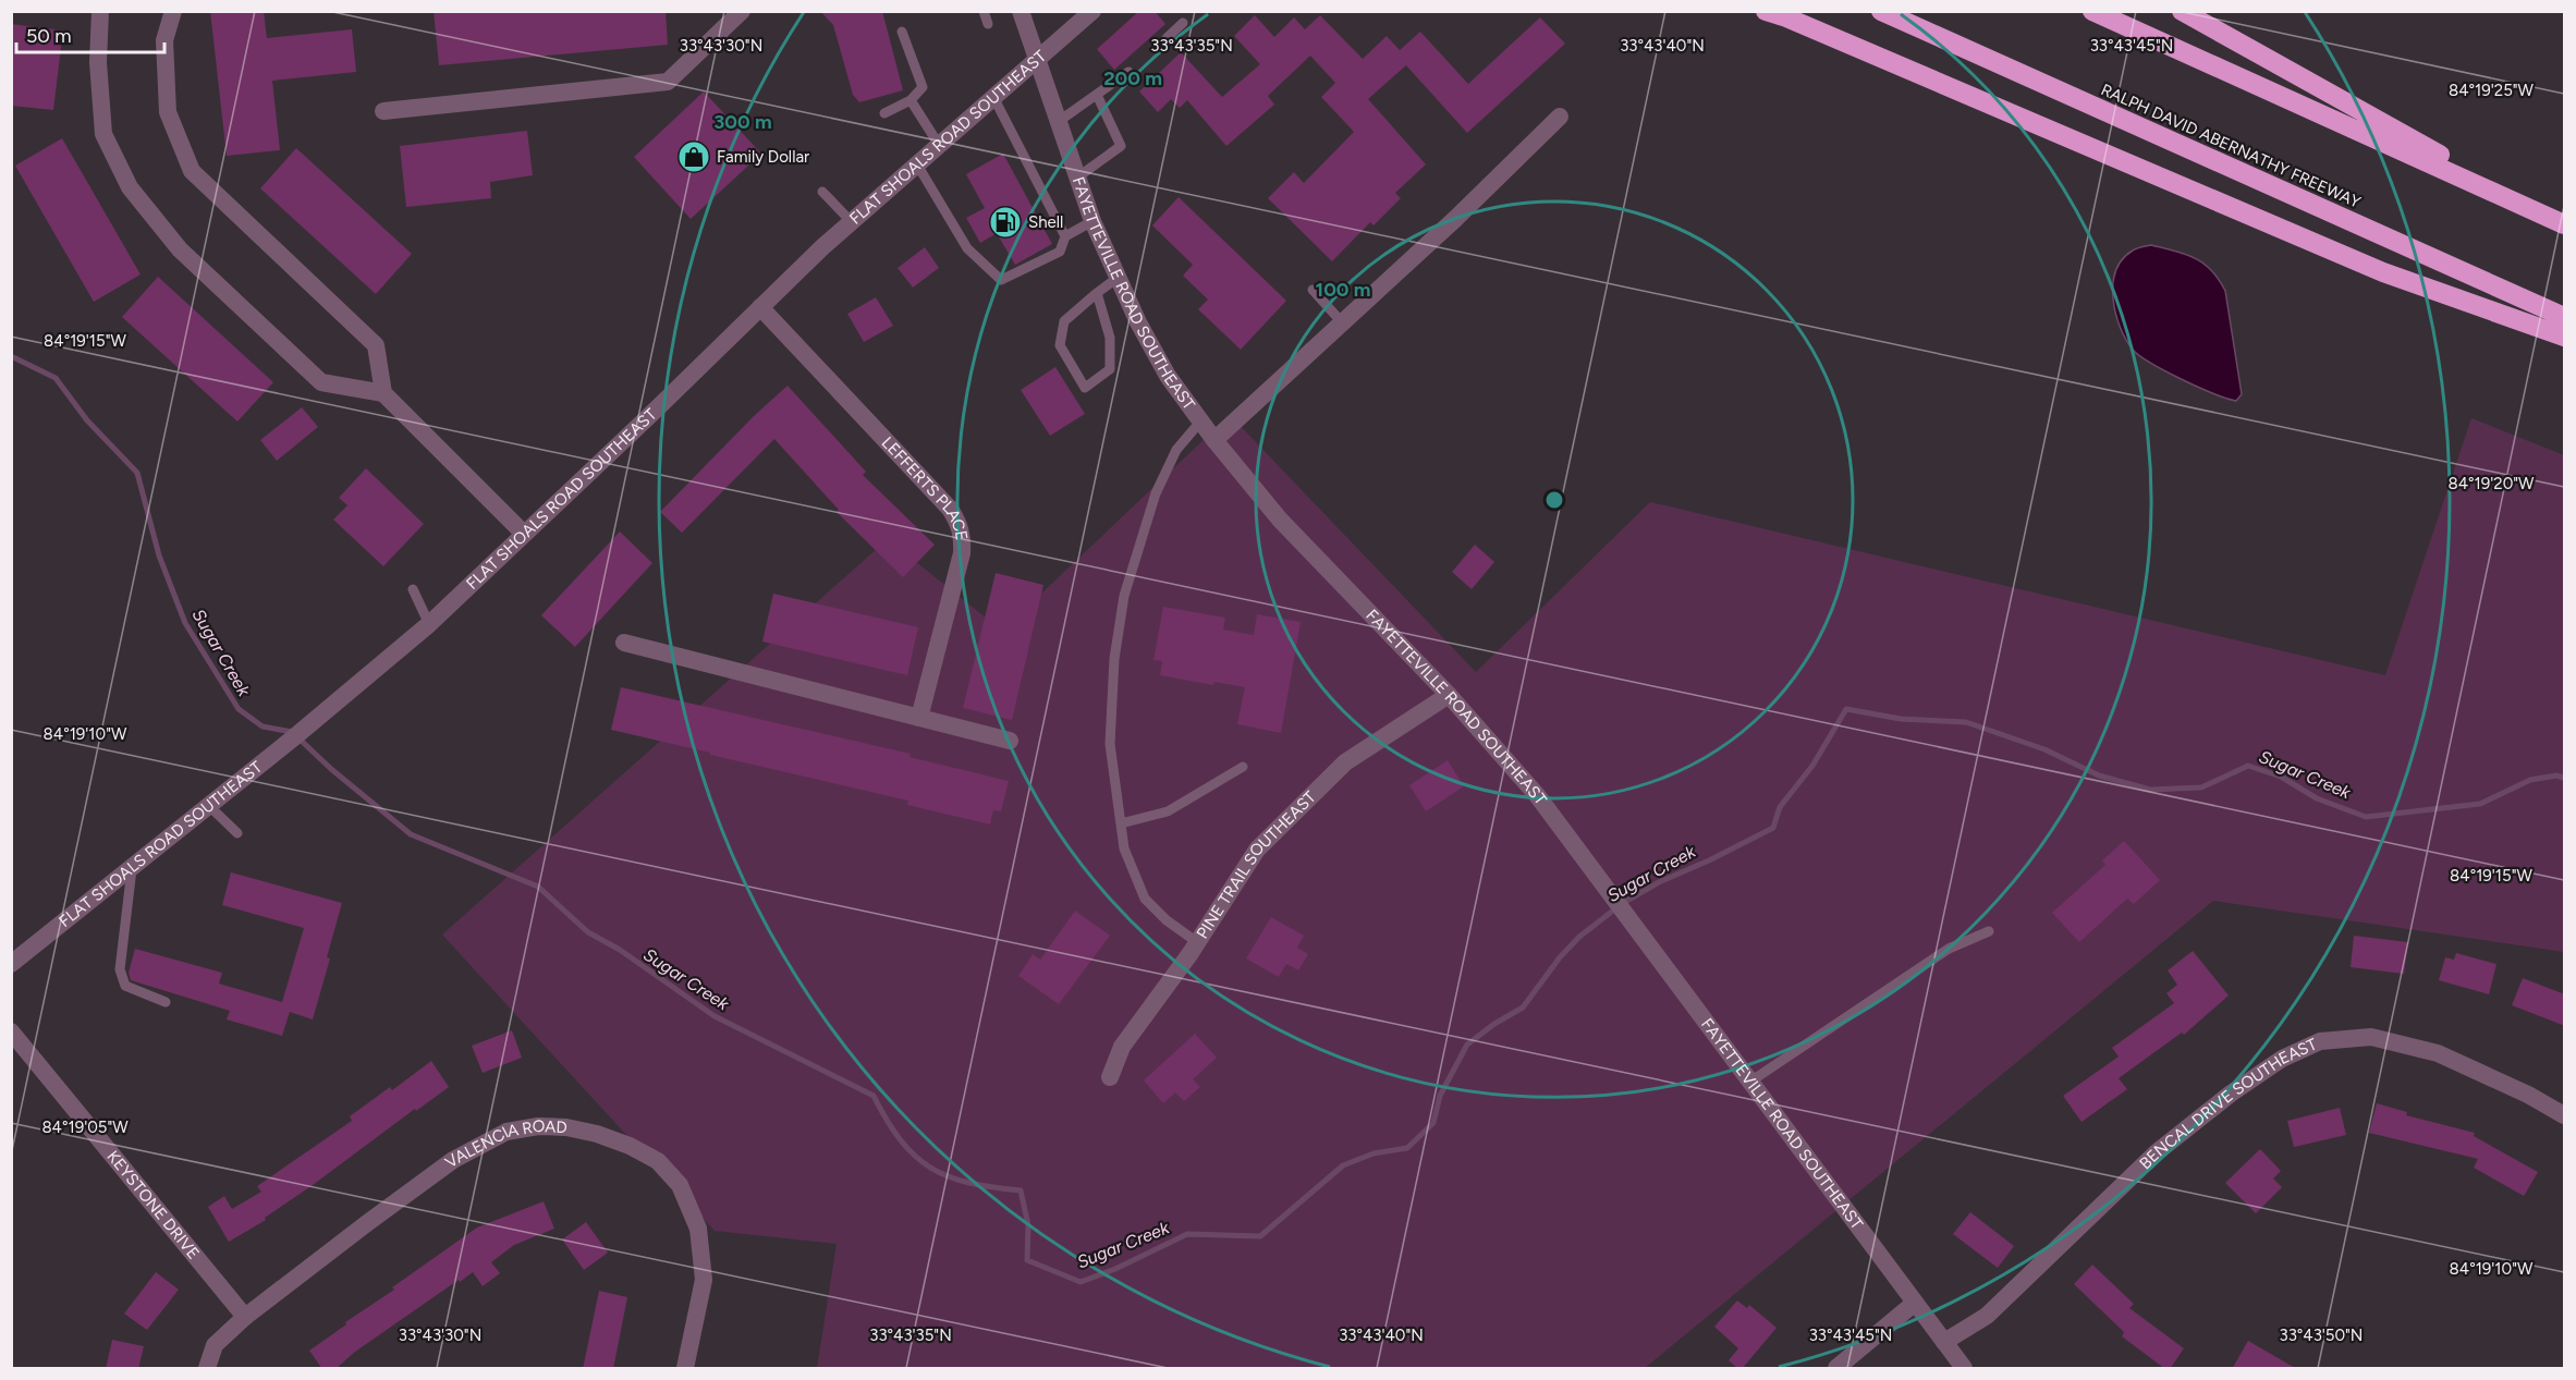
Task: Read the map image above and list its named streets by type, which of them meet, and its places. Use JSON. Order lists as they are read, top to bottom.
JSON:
{
  "streets": {
    "highway": ["RALPH DAVID ABERNATHY FREEWAY"],
    "street": [
      "FLAT SHOALS ROAD SOUTHEAST",
      "FAYETTEVILLE ROAD SOUTHEAST",
      "LEFFERTS PLACE",
      "PINE TRAIL SOUTHEAST",
      "BENCAL DRIVE SOUTHEAST",
      "VALENCIA ROAD",
      "KEYSTONE DRIVE"
    ]
  },
  "crossings": [
    ["FLAT SHOALS ROAD SOUTHEAST", "FAYETTEVILLE ROAD SOUTHEAST"],
    ["FLAT SHOALS ROAD SOUTHEAST", "LEFFERTS PLACE"],
    ["FAYETTEVILLE ROAD SOUTHEAST", "PINE TRAIL SOUTHEAST"],
    ["FAYETTEVILLE ROAD SOUTHEAST", "BENCAL DRIVE SOUTHEAST"],
    ["VALENCIA ROAD", "KEYSTONE DRIVE"]
  ],
  "water": ["Sugar Creek"],
  "places": {
    "shop": ["Family Dollar"],
    "fuel station": ["Shell"]
  },
  "scale_bar": "50 m",
  "coordinates": [
    "33°43'30\"N",
    "33°43'35\"N",
    "33°43'40\"N",
    "33°43'45\"N",
    "84°19'25\"W",
    "84°19'15\"W",
    "84°19'20\"W",
    "84°19'10\"W",
    "84°19'05\"W",
    "33°43'50\"N"
  ],
  "rings": ["200 m", "300 m", "100 m"]
}
